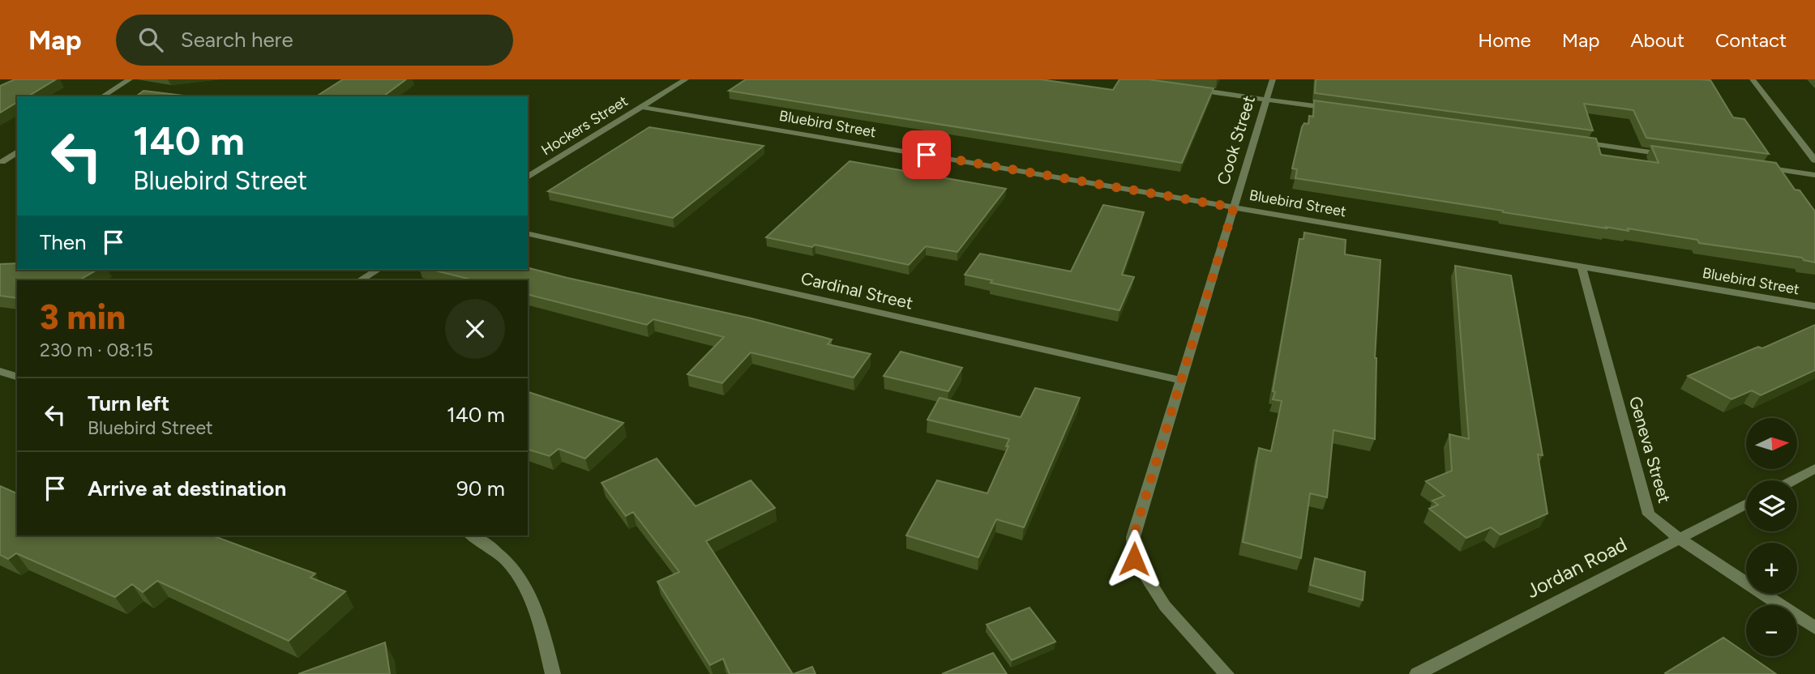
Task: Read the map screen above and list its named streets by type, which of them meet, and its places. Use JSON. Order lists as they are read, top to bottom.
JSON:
{
  "streets": {
    "street": [
      "Bluebird Street",
      "Hockers Street",
      "Cook Street",
      "Cardinal Street",
      "Geneva Street",
      "Jordan Road"
    ]
  },
  "crossings": [
    ["Bluebird Street", "Hockers Street"],
    ["Bluebird Street", "Cook Street"],
    ["Bluebird Street", "Geneva Street"],
    ["Cook Street", "Cardinal Street"],
    ["Geneva Street", "Jordan Road"]
  ],
  "north": "right",
  "page": {
    "header": "Map",
    "search": "Search here",
    "nav": [
      "Home",
      "Map",
      "About",
      "Contact"
    ],
    "turn": ["140 m", "Bluebird Street"],
    "then": "Then",
    "heading": ["3 min", "230 m · 08:15"],
    "list": [
      {
        "name": "Turn left",
        "note": "Bluebird Street",
        "value": "140 m"
      },
      {
        "name": "Arrive at destination",
        "value": "90 m"
      }
    ],
    "map_buttons": ["+", "−"]
  }
}
